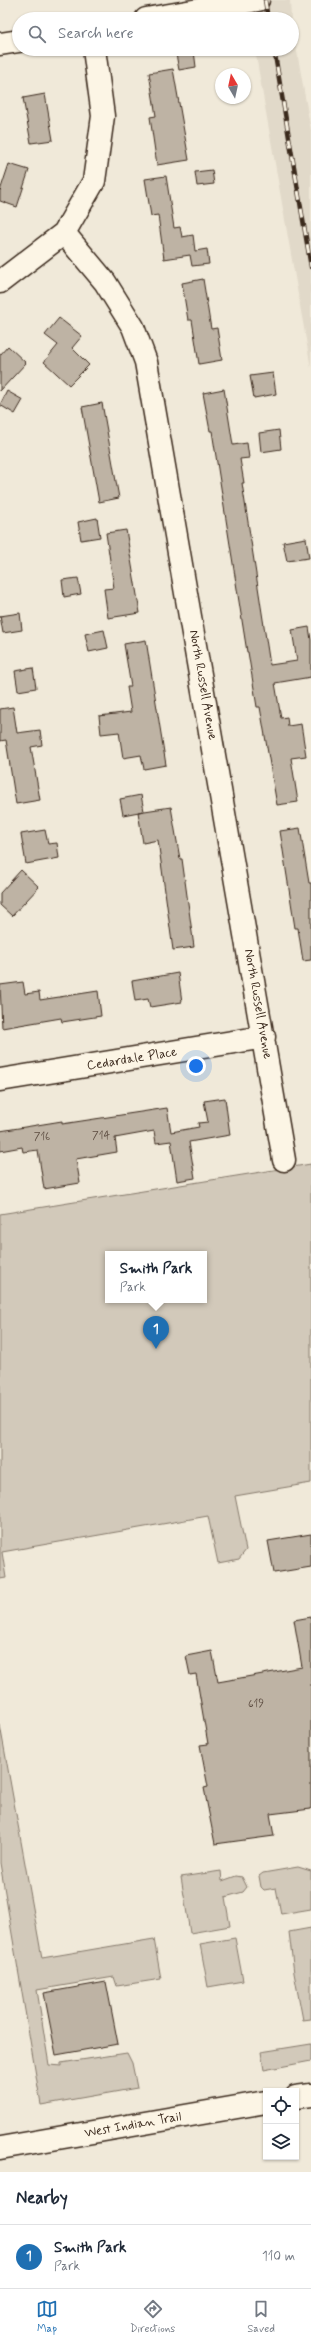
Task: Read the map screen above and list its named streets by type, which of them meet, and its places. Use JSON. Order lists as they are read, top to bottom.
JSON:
{
  "streets": {
    "street": ["North Russell Avenue", "Cedardale Place", "West Indian Trail"]
  },
  "crossings": [
    ["North Russell Avenue", "Cedardale Place"]
  ],
  "house_numbers": ["714", "716", "619"],
  "north": "top",
  "page": {
    "search": "Search here",
    "popup": ["Smith Park", "Park"],
    "pins": "1",
    "heading": "Nearby",
    "list": [
      {
        "mark": "1",
        "name": "Smith Park",
        "note": "Park",
        "value": "110 m"
      }
    ],
    "nav": ["Map", "Directions", "Saved"]
  }
}
